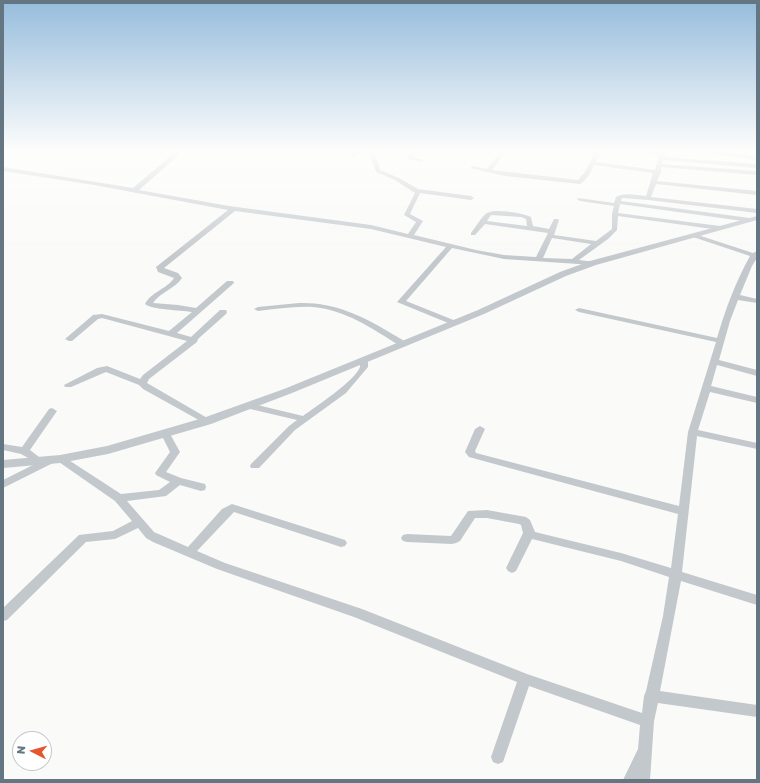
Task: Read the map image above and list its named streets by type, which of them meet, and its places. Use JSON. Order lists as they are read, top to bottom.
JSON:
{
  "north": "left"
}
